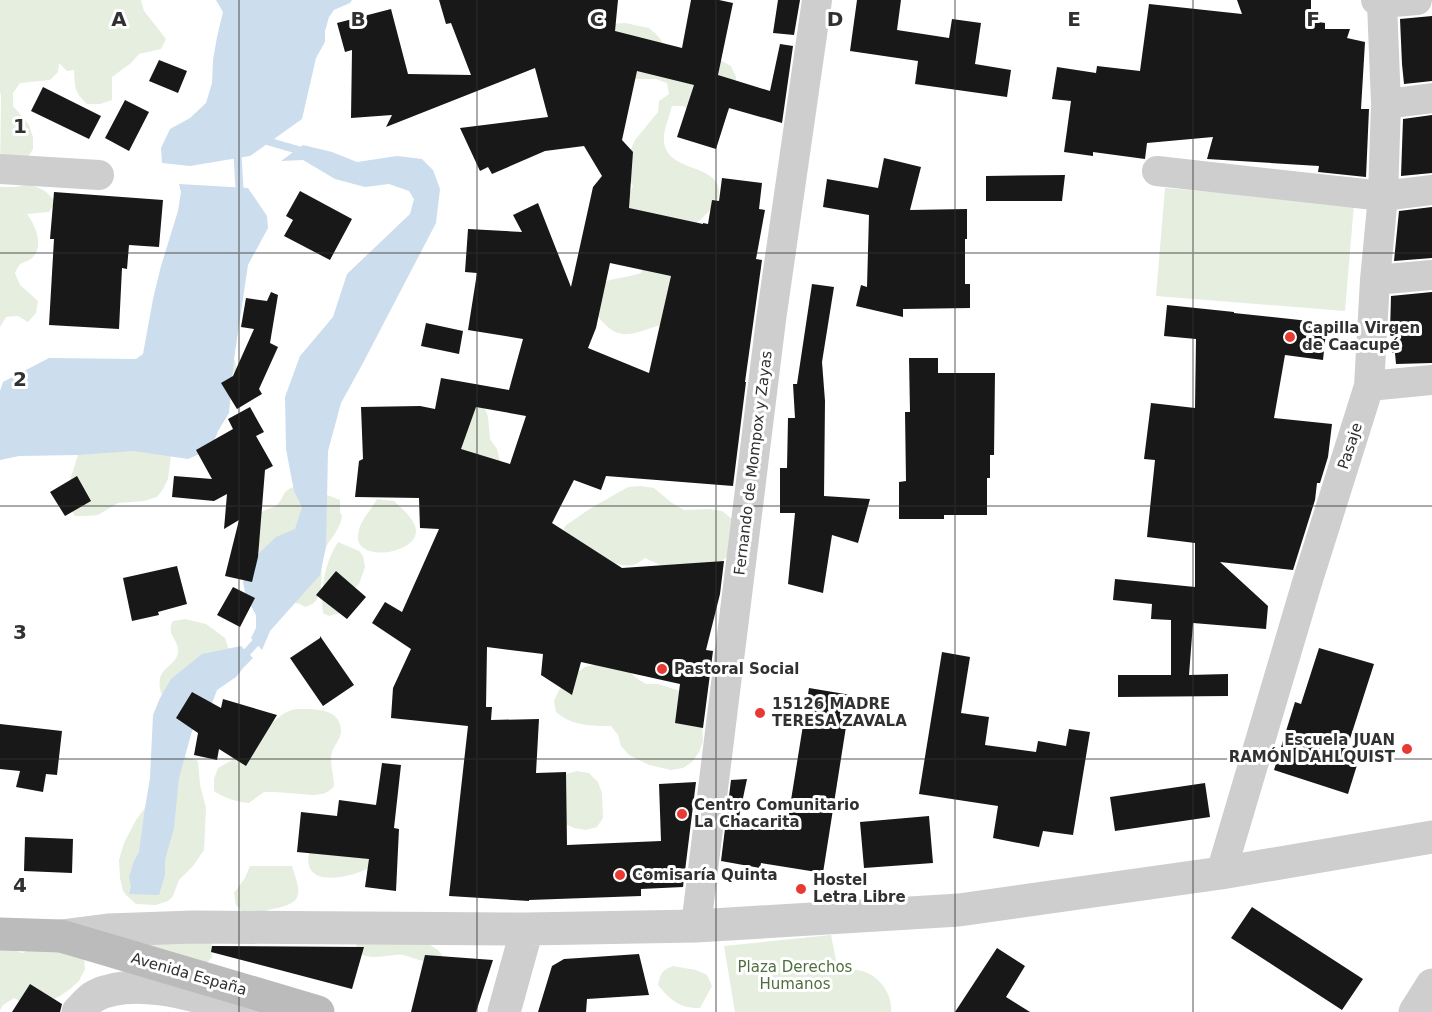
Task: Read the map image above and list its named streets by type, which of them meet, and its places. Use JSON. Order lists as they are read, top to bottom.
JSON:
{
  "streets": {
    "main road": ["Avenida España"],
    "street": ["Pasaje", "Fernando de Mompox y Zayas"]
  },
  "parks": ["Plaza Derechos Humanos"],
  "places": [
    "Capilla Virgen de Caacupé",
    "Pastoral Social",
    "15126 MADRE TERESA ZAVALA",
    "Escuela JUAN RAMÓN DAHLQUIST",
    "Centro Comunitario La Chacarita",
    "Comisaría Quinta",
    "Hostel Letra Libre"
  ],
  "grid": {
    "columns": [
      "A",
      "B",
      "C",
      "D",
      "E",
      "F"
    ],
    "rows": [
      "1",
      "2",
      "3",
      "4"
    ]
  }
}
